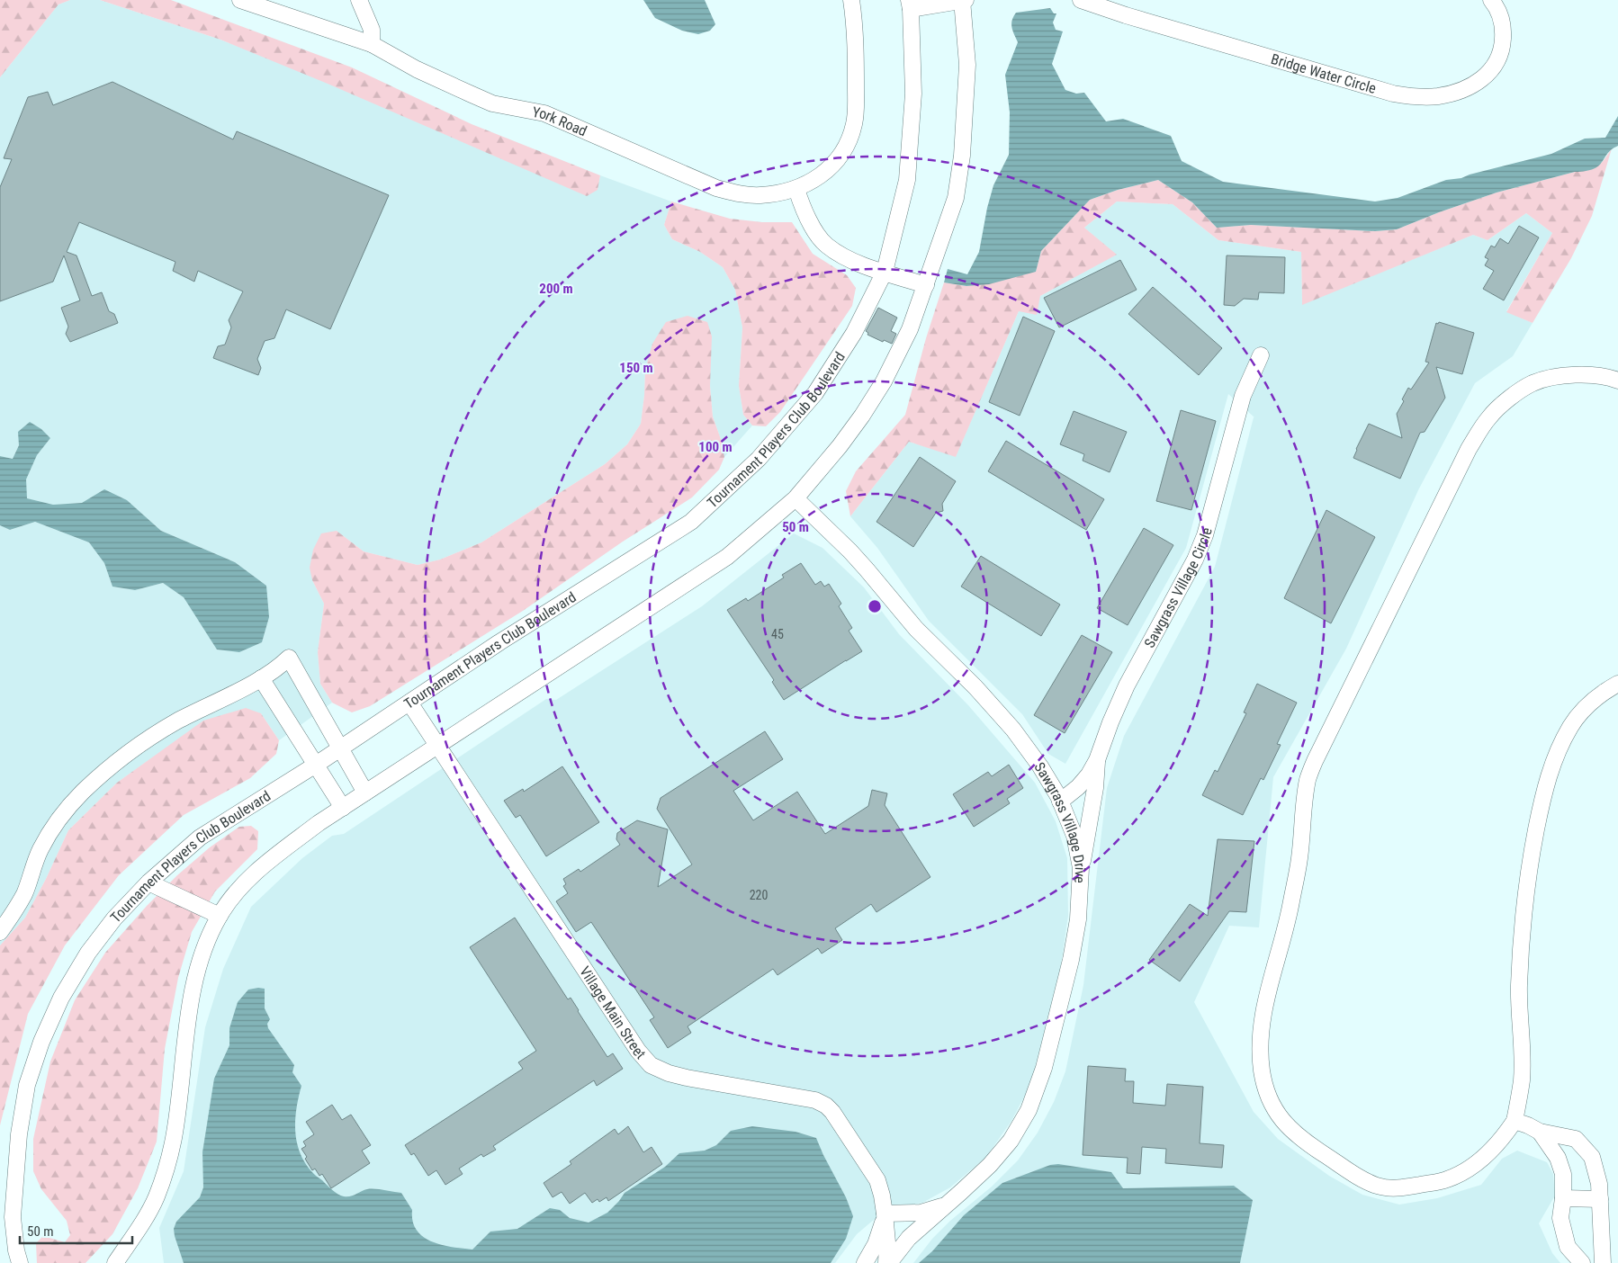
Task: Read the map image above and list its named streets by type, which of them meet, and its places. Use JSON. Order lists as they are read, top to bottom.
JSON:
{
  "streets": {
    "street": [
      "Bridge Water Circle",
      "York Road",
      "Tournament Players Club Boulevard",
      "Sawgrass Village Circle",
      "Sawgrass Village Drive",
      "Village Main Street"
    ]
  },
  "crossings": [
    ["Tournament Players Club Boulevard", "Village Main Street"],
    ["Sawgrass Village Circle", "Sawgrass Village Drive"],
    ["Sawgrass Village Drive", "Village Main Street"]
  ],
  "house_numbers": ["45", "220"],
  "scale_bar": "50 m",
  "rings": [
    "200 m",
    "150 m",
    "100 m",
    "50 m"
  ]
}
